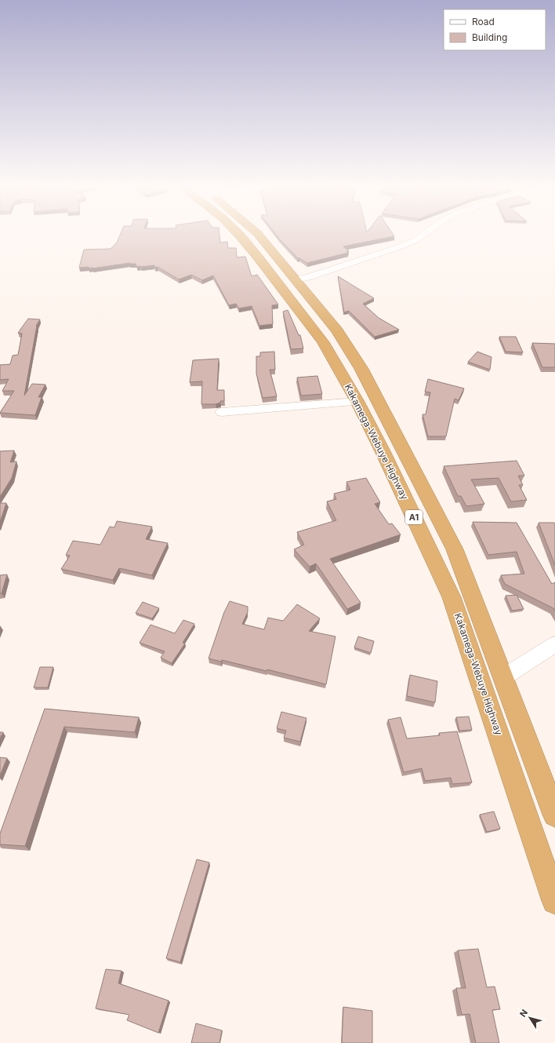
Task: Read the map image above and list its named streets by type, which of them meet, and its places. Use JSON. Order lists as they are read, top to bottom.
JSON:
{
  "streets": {
    "highway": ["Kakamega-Webuye Highway", "A1"]
  },
  "legend": ["Road", "Building"],
  "north": "top left"
}
